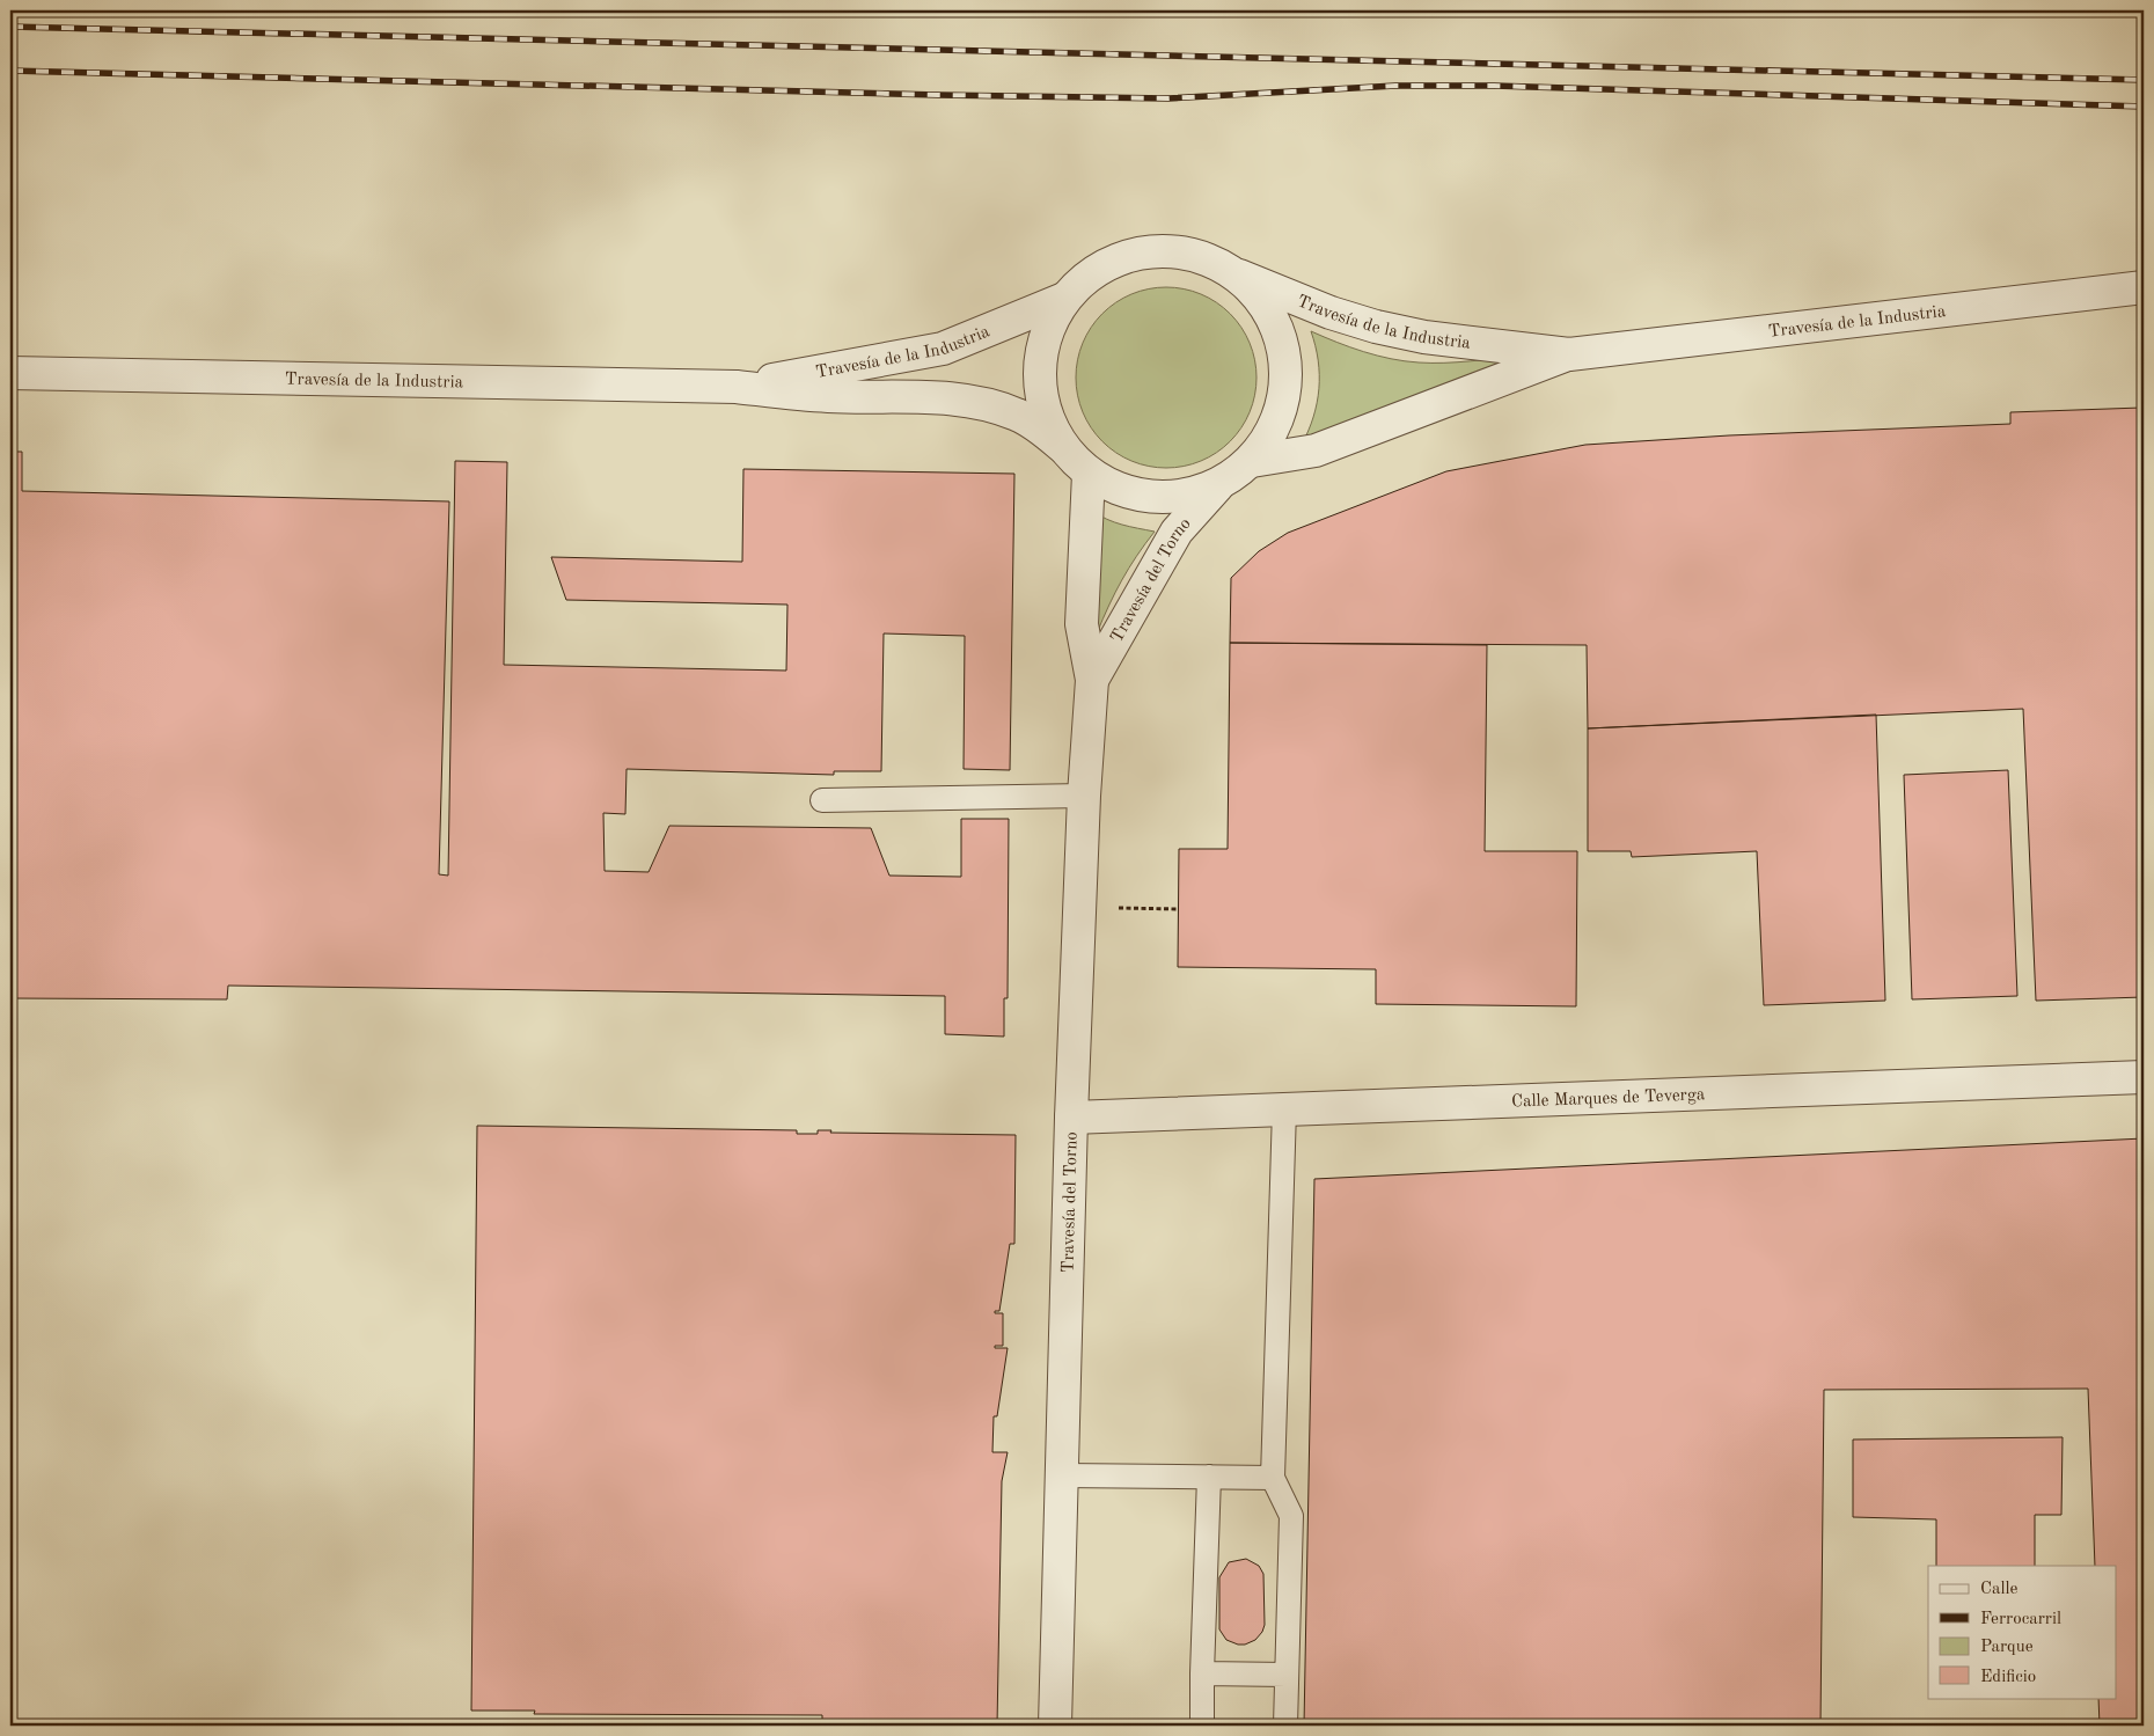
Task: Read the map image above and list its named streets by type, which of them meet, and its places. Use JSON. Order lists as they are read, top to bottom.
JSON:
{
  "streets": {
    "street": ["Travesía de la Industria", "Travesía del Torno", "Calle Marques de Teverga"]
  },
  "crossings": [
    ["Travesía de la Industria", "Travesía del Torno"],
    ["Travesía del Torno", "Calle Marques de Teverga"]
  ],
  "legend": [
    "Calle",
    "Ferrocarril",
    "Parque",
    "Edificio"
  ]
}
